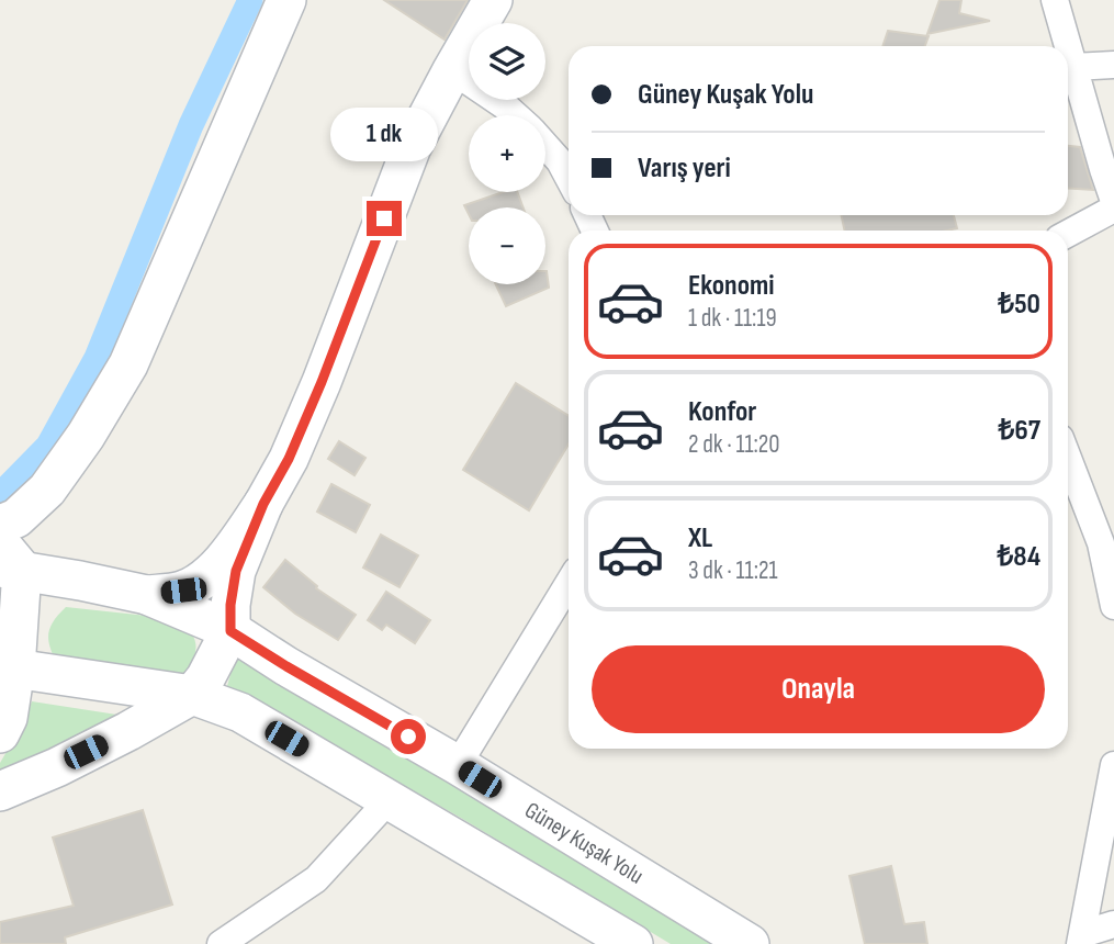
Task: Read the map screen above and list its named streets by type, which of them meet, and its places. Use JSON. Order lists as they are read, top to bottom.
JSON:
{
  "streets": {
    "main road": ["Güney Kuşak Yolu"]
  },
  "page": {
    "map_buttons": ["+", "−"],
    "banner": ["Güney Kuşak Yolu", "Varış yeri"],
    "bubble": "1 dk",
    "list": [
      {
        "name": "Ekonomi",
        "note": "1 dk · 11:19",
        "value": "₺50"
      },
      {
        "name": "Konfor",
        "note": "2 dk · 11:20",
        "value": "₺67"
      },
      {
        "name": "XL",
        "note": "3 dk · 11:21",
        "value": "₺84"
      }
    ],
    "buttons": "Onayla"
  }
}
